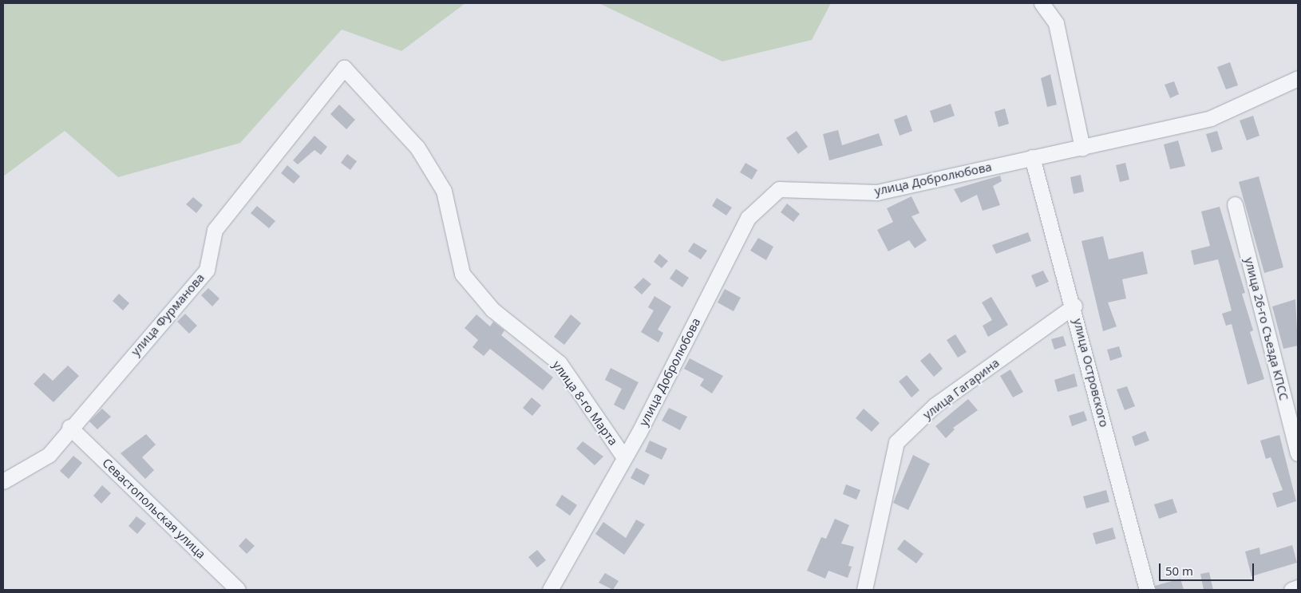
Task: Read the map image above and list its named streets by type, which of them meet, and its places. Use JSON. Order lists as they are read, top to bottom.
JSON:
{
  "streets": {
    "street": [
      "улица Добролюбова",
      "улица Фурманова",
      "улица 26-го Съезда КПСС",
      "улица Островского",
      "улица Гагарина",
      "улица 8-го Марта",
      "Севастопольская улица"
    ]
  },
  "crossings": [
    ["улица Добролюбова", "улица Островского"],
    ["улица Добролюбова", "улица 8-го Марта"],
    ["улица Фурманова", "улица 8-го Марта"],
    ["улица Фурманова", "Севастопольская улица"],
    ["улица Островского", "улица Гагарина"]
  ],
  "scale_bar": "50 m"
}
